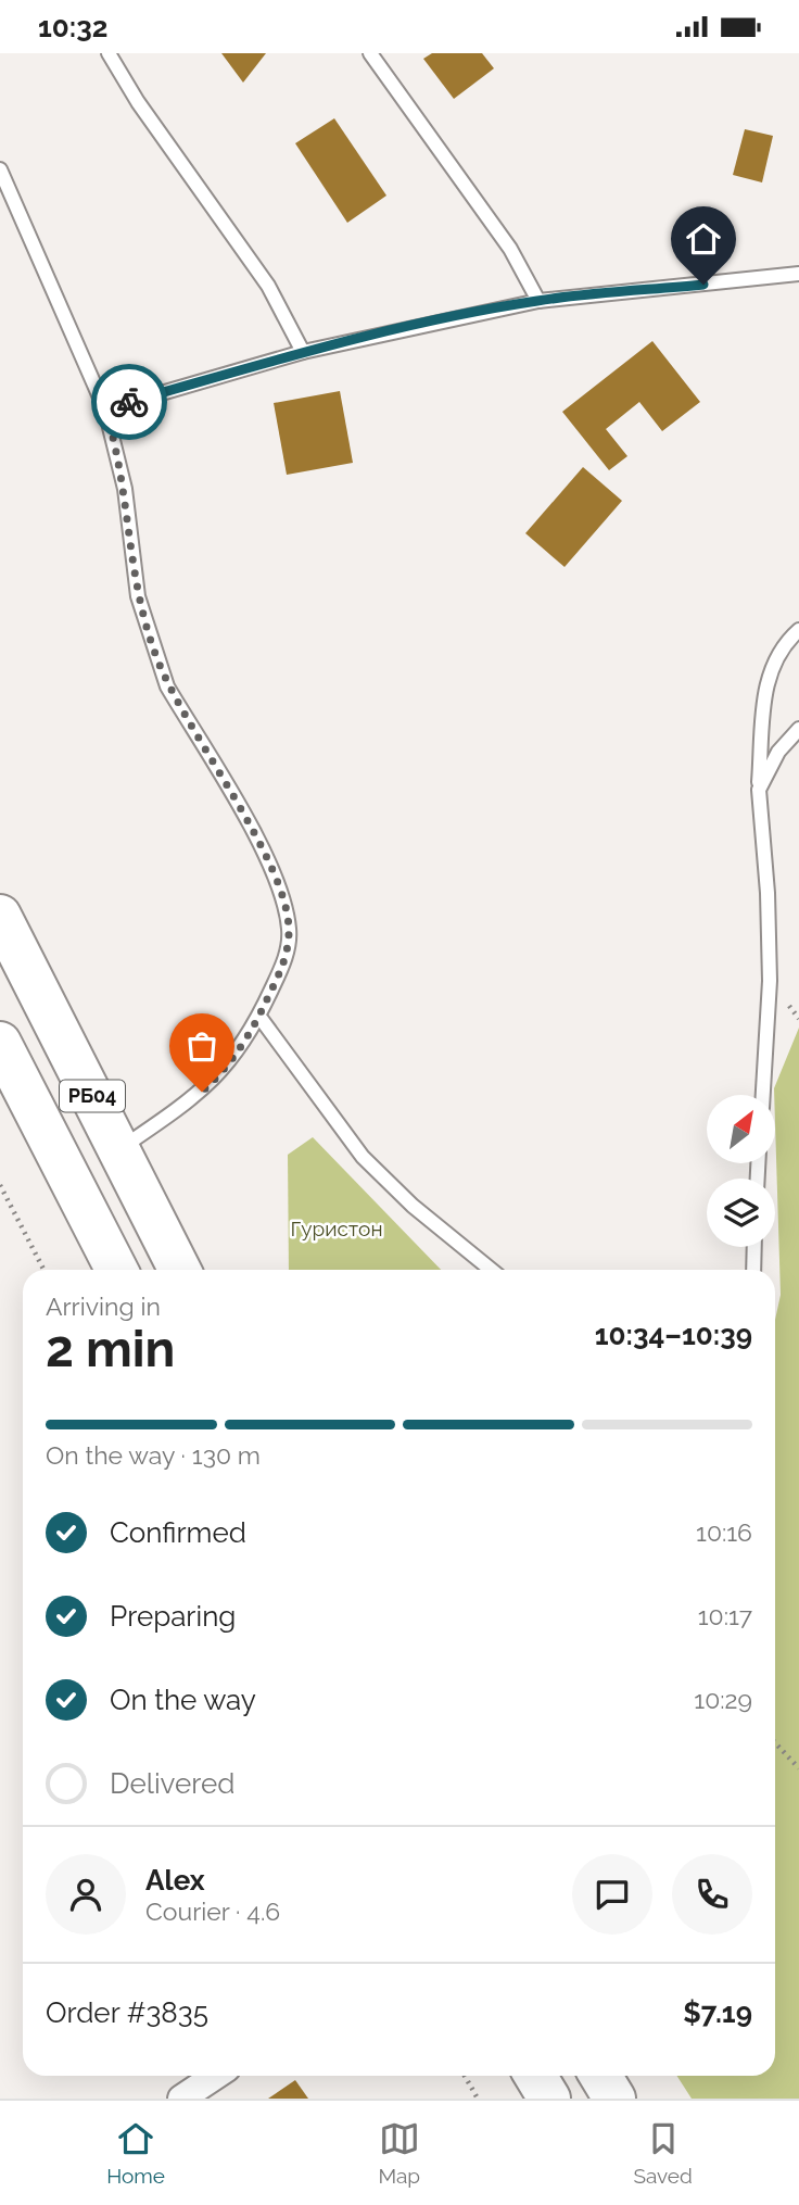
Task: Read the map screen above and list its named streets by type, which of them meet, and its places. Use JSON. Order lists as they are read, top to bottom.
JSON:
{
  "streets": {
    "highway": ["РБ04"]
  },
  "parks": ["Гуристон"],
  "north": "top right",
  "page": {
    "status": "10:32",
    "heading": ["2 min", "Arriving in", "10:34–10:39"],
    "panel": [
      "Alex",
      "Courier · 4.6",
      "Order #3835",
      "$7.19"
    ],
    "bar": "On the way · 130 m",
    "list": [
      ["Confirmed", "10:16"],
      ["Preparing", "10:17"],
      ["On the way", "10:29"],
      "Delivered"
    ],
    "tabs": ["Home", "Map", "Saved"]
  }
}
